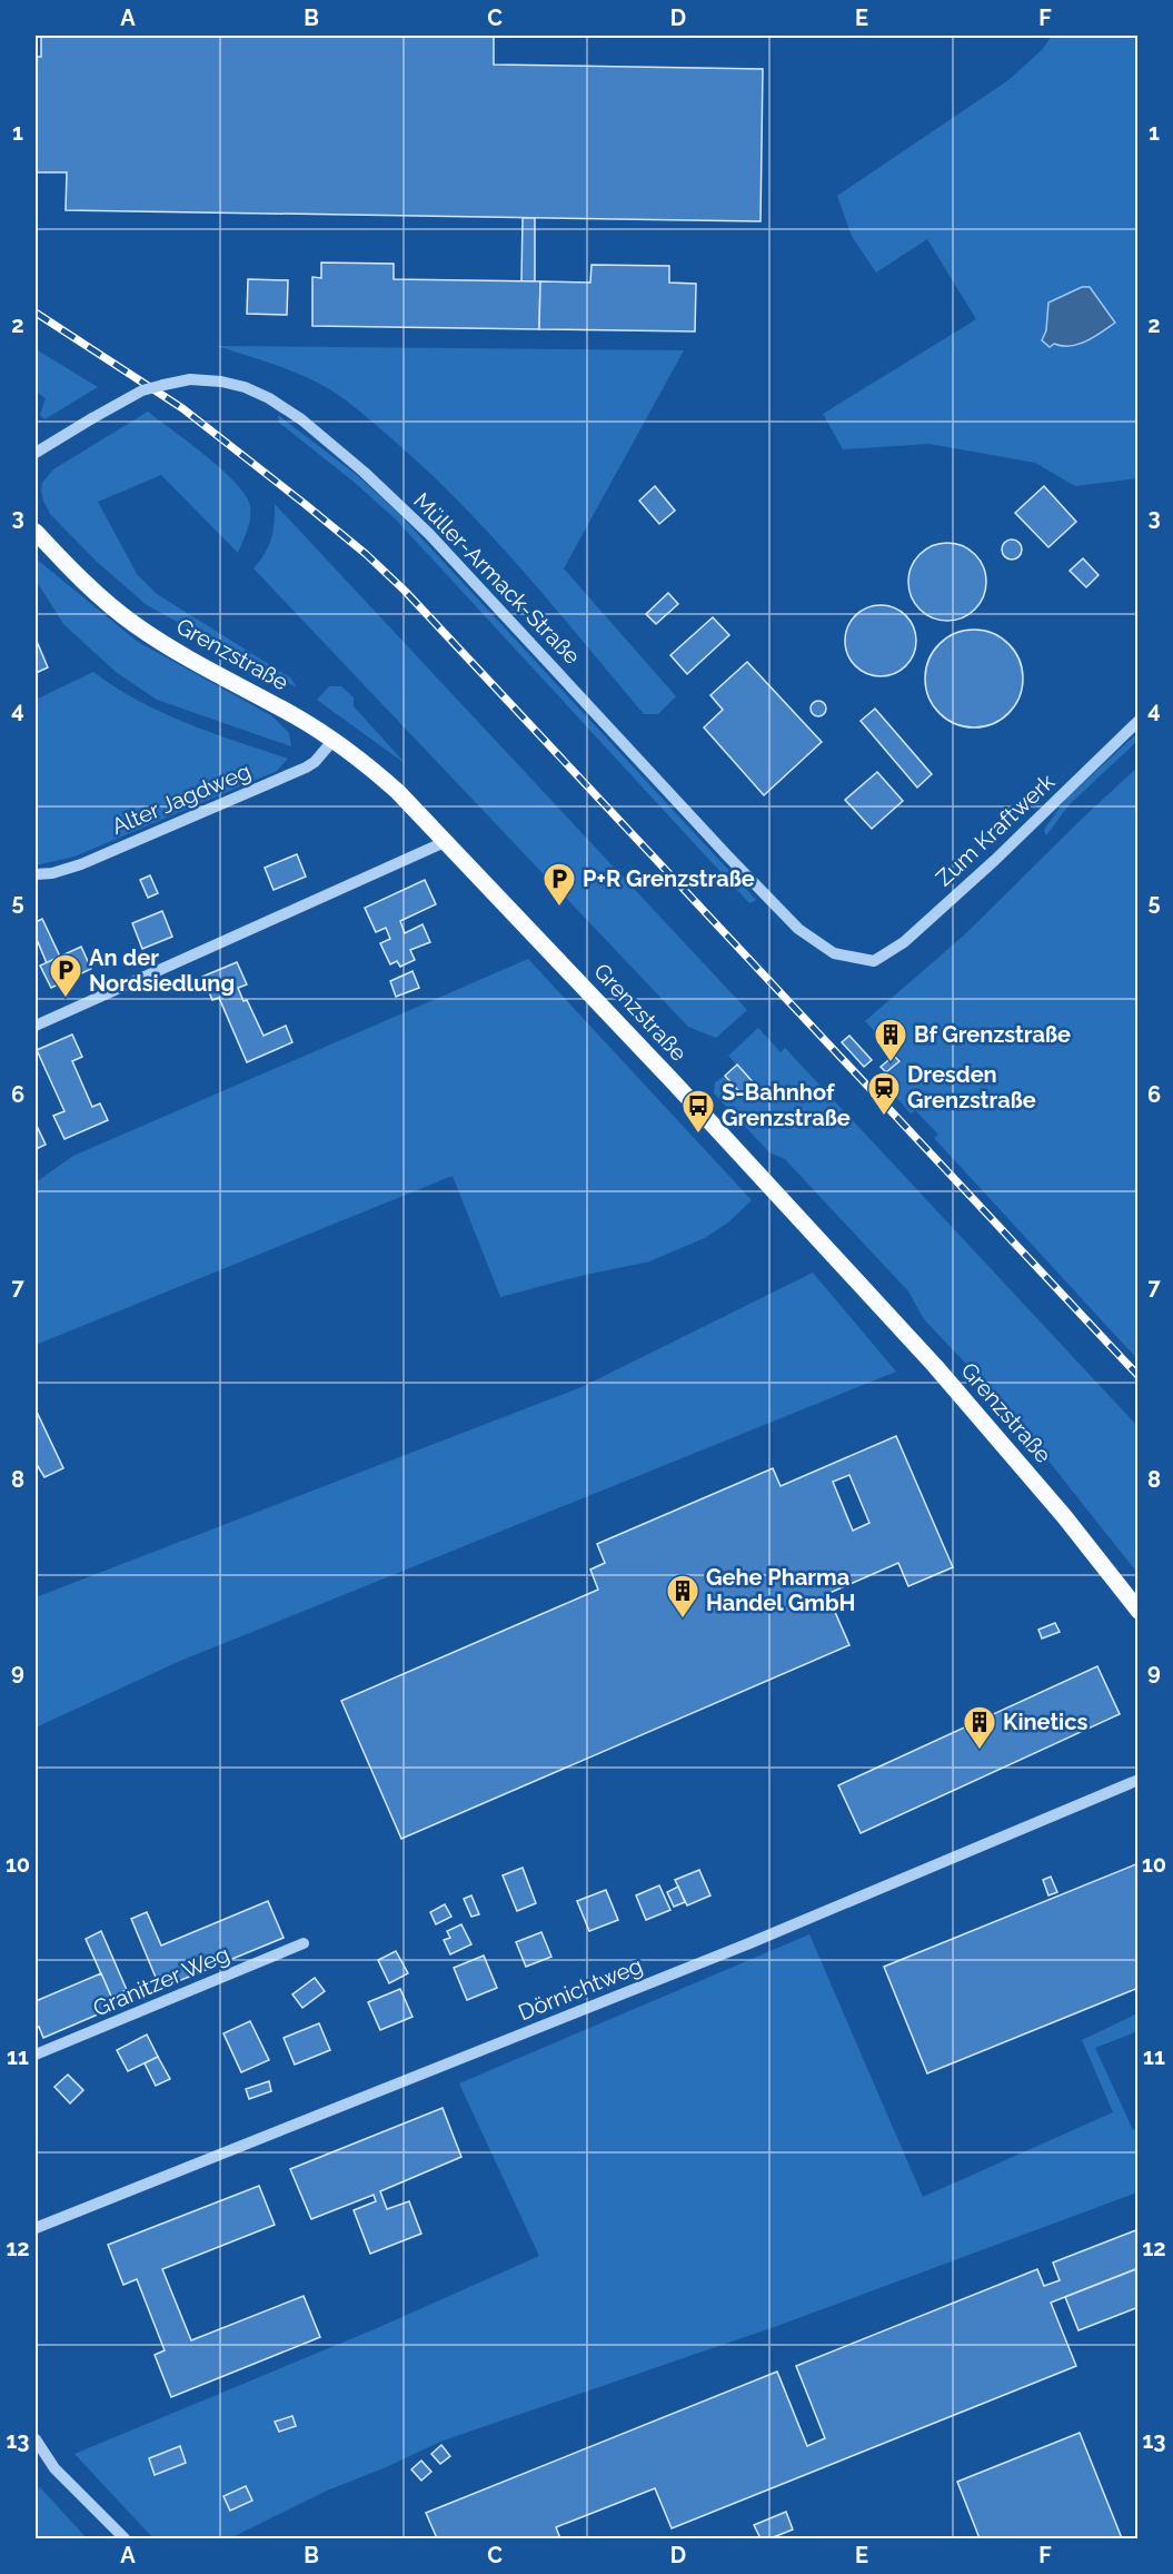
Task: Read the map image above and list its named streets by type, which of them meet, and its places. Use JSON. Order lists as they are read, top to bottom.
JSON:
{
  "streets": {
    "main road": ["Grenzstraße"],
    "street": [
      "Müller-Armack-Straße",
      "Alter Jagdweg",
      "Zum Kraftwerk",
      "Granitzer Weg",
      "Dörnichtweg"
    ]
  },
  "crossings": [
    ["Müller-Armack-Straße", "Zum Kraftwerk"],
    ["Grenzstraße", "Alter Jagdweg"]
  ],
  "places": {
    "parking": ["P+R Grenzstraße", "An der Nordsiedlung"],
    "building": ["Bf Grenzstraße", "Gehe Pharma Handel GmbH", "Kinetics"],
    "station": ["Dresden Grenzstraße"],
    "bus stop": ["S-Bahnhof Grenzstraße"]
  },
  "grid": {
    "columns": [
      "A",
      "B",
      "C",
      "D",
      "E",
      "F"
    ],
    "rows": [
      "1",
      "2",
      "3",
      "4",
      "5",
      "6",
      "7",
      "8",
      "9",
      "10",
      "11",
      "12",
      "13"
    ]
  }
}
